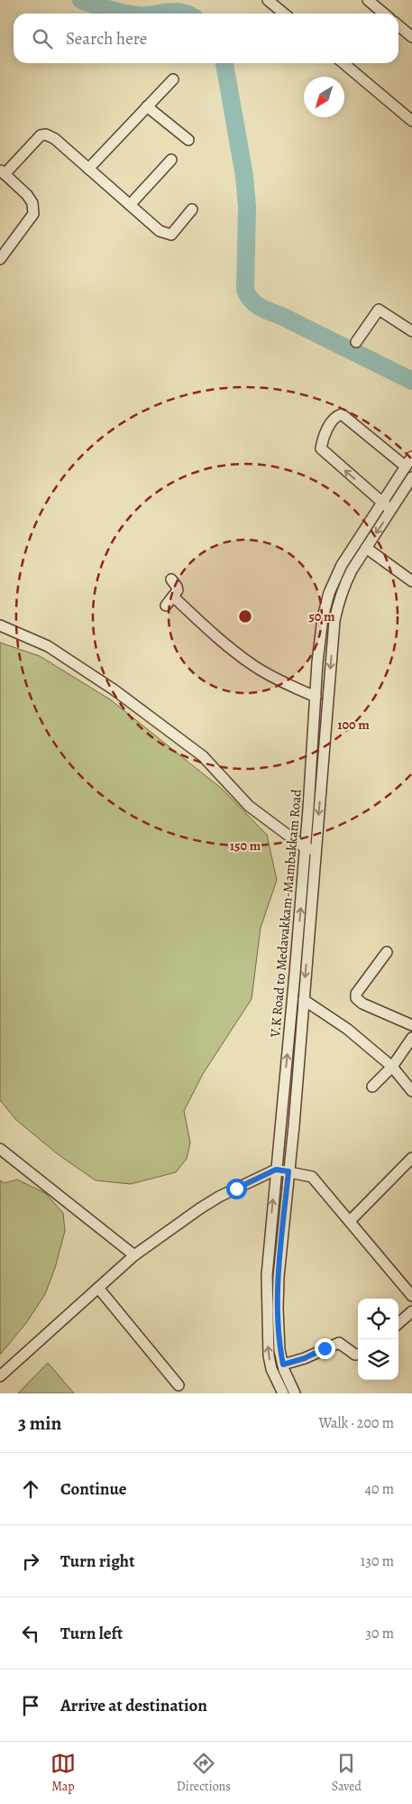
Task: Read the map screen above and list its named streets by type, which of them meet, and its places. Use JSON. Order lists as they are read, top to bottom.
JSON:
{
  "streets": {
    "street": ["V.K Road to Medavakkam-Mambakkam Road"]
  },
  "north": "bottom left",
  "page": {
    "search": "Search here",
    "heading": ["3 min", "Walk · 200 m"],
    "list": [
      ["Continue", "40 m"],
      ["Turn right", "130 m"],
      ["Turn left", "30 m"],
      "Arrive at destination"
    ],
    "nav": ["Map", "Directions", "Saved"]
  },
  "rings": ["50 m", "100 m", "150 m"]
}
